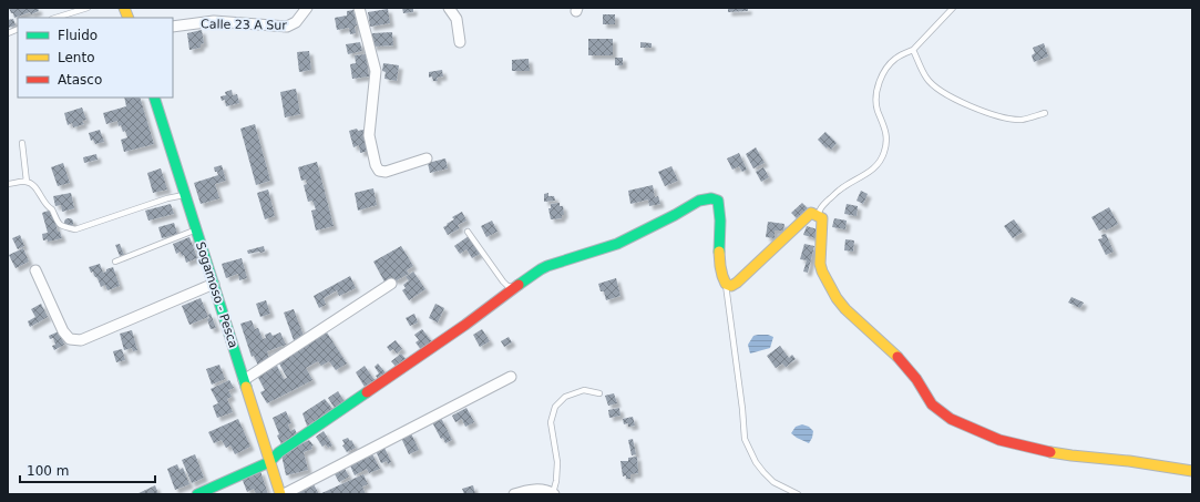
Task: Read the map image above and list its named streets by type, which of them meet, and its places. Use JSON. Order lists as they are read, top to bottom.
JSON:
{
  "streets": {
    "street": ["Calle 23 A Sur", "Sogamoso - Pesca"]
  },
  "legend": ["Fluido", "Lento", "Atasco"],
  "scale_bar": "100 m"
}
